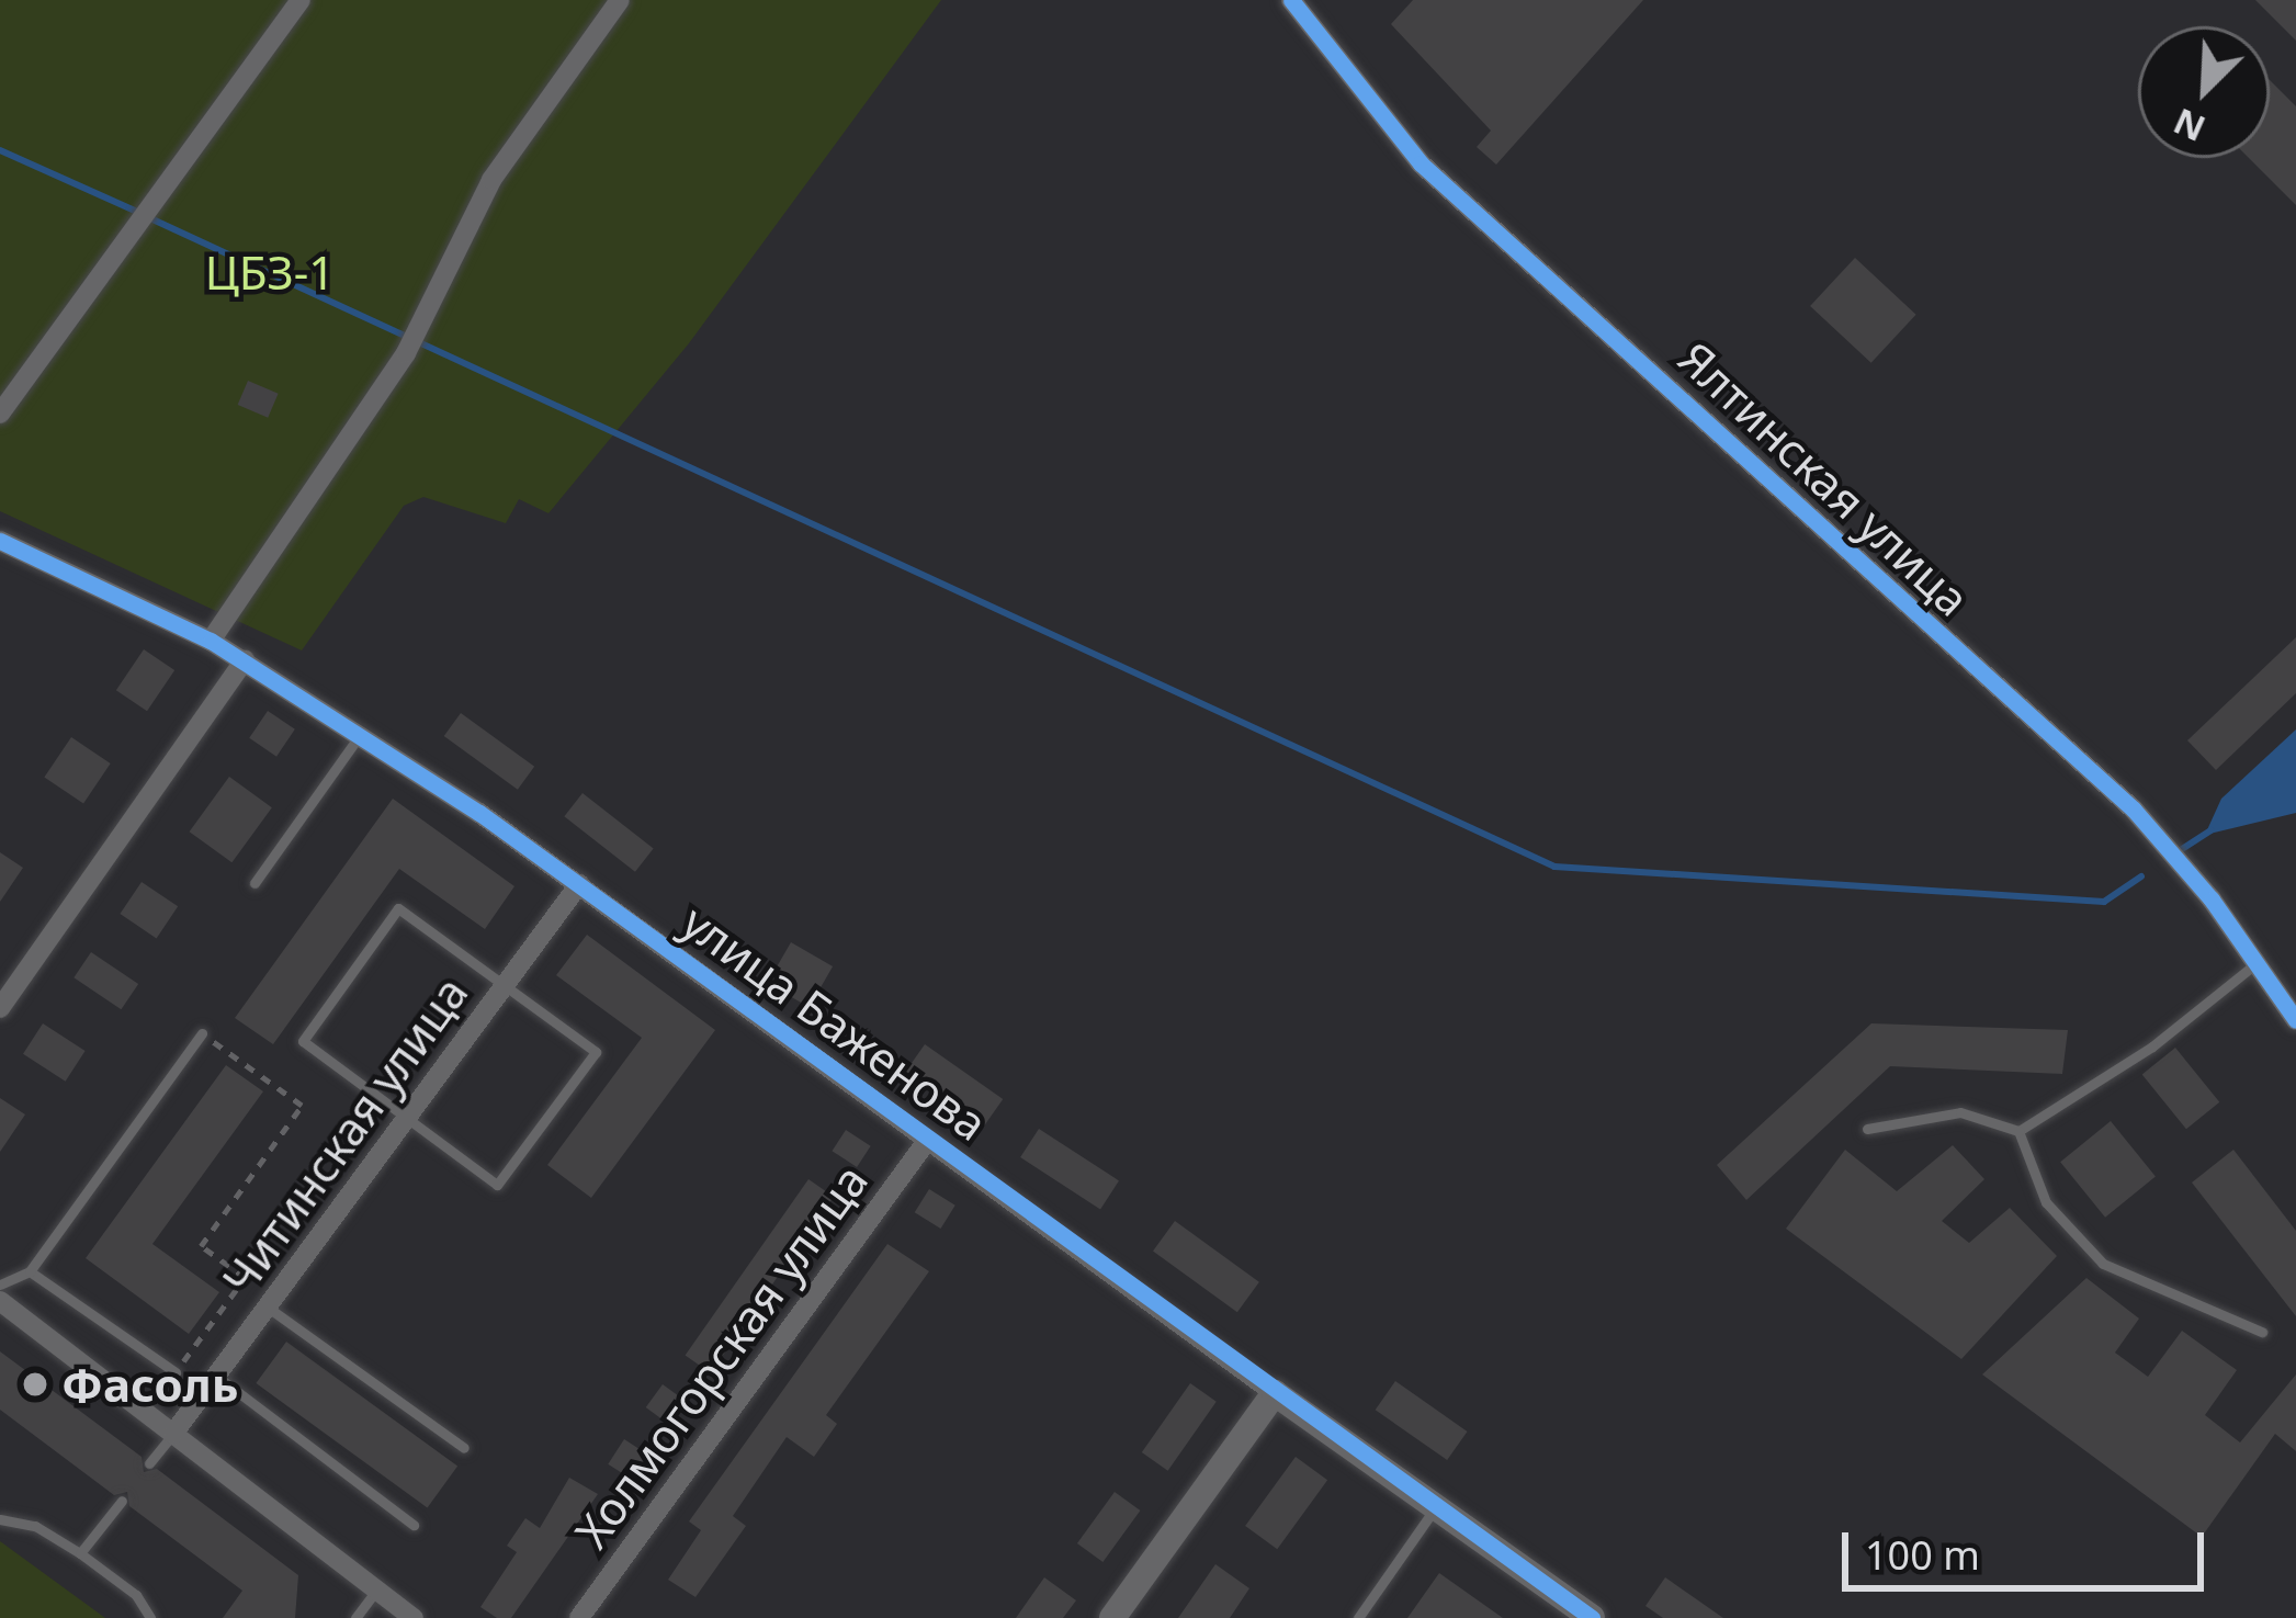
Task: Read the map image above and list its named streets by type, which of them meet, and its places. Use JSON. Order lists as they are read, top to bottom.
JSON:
{
  "streets": {
    "street": [
      "Ялтинская улица",
      "улица Баженова",
      "Читинская улица",
      "Холмогорская улица"
    ]
  },
  "crossings": [
    ["улица Баженова", "Читинская улица"],
    ["улица Баженова", "Холмогорская улица"]
  ],
  "parks": ["ЦБЗ-1"],
  "places": ["Фасоль"],
  "scale_bar": "100 m",
  "north": "bottom left"
}
